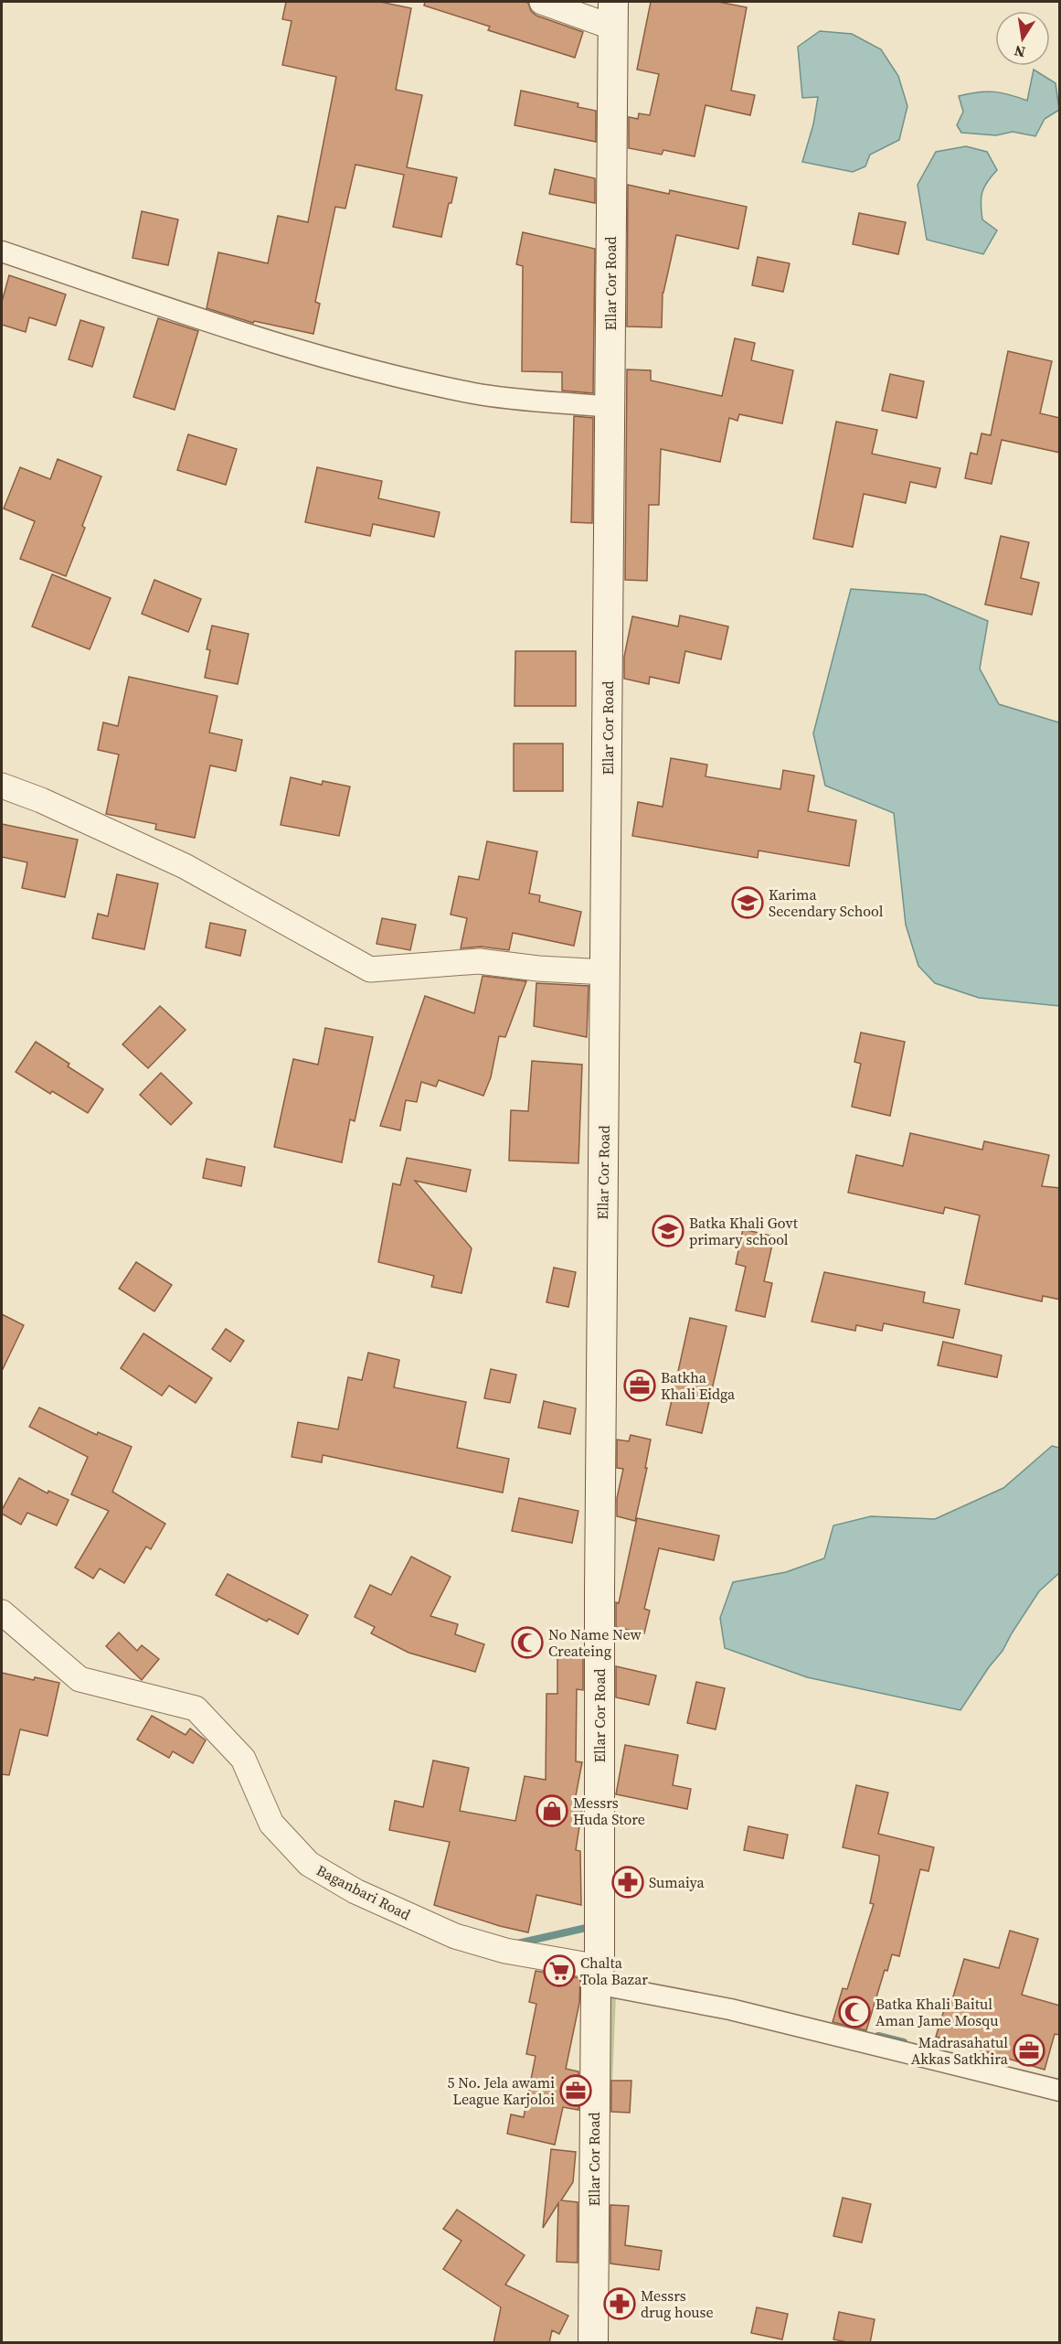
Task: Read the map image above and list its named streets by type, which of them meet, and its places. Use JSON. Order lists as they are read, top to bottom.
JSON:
{
  "streets": {
    "main road": ["Ellar Cor Road"],
    "street": ["Baganbari Road"]
  },
  "crossings": [
    ["Ellar Cor Road", "Baganbari Road"]
  ],
  "places": {
    "school or university": ["Karima Secendary School", "Batka Khali Govt primary school"],
    "office": ["Batkha Khali Eidga", "Madrasahatul Akkas Satkhira", "5 No. Jela awami League Karjoloi"],
    "mosque": ["No Name New Createing", "Batka Khali Baitul Aman Jame Mosqu"],
    "shop": ["Messrs Huda Store"],
    "pharmacy": ["Sumaiya", "Messrs drug house"],
    "supermarket": ["Chalta Tola Bazar"]
  },
  "north": "bottom"
}
